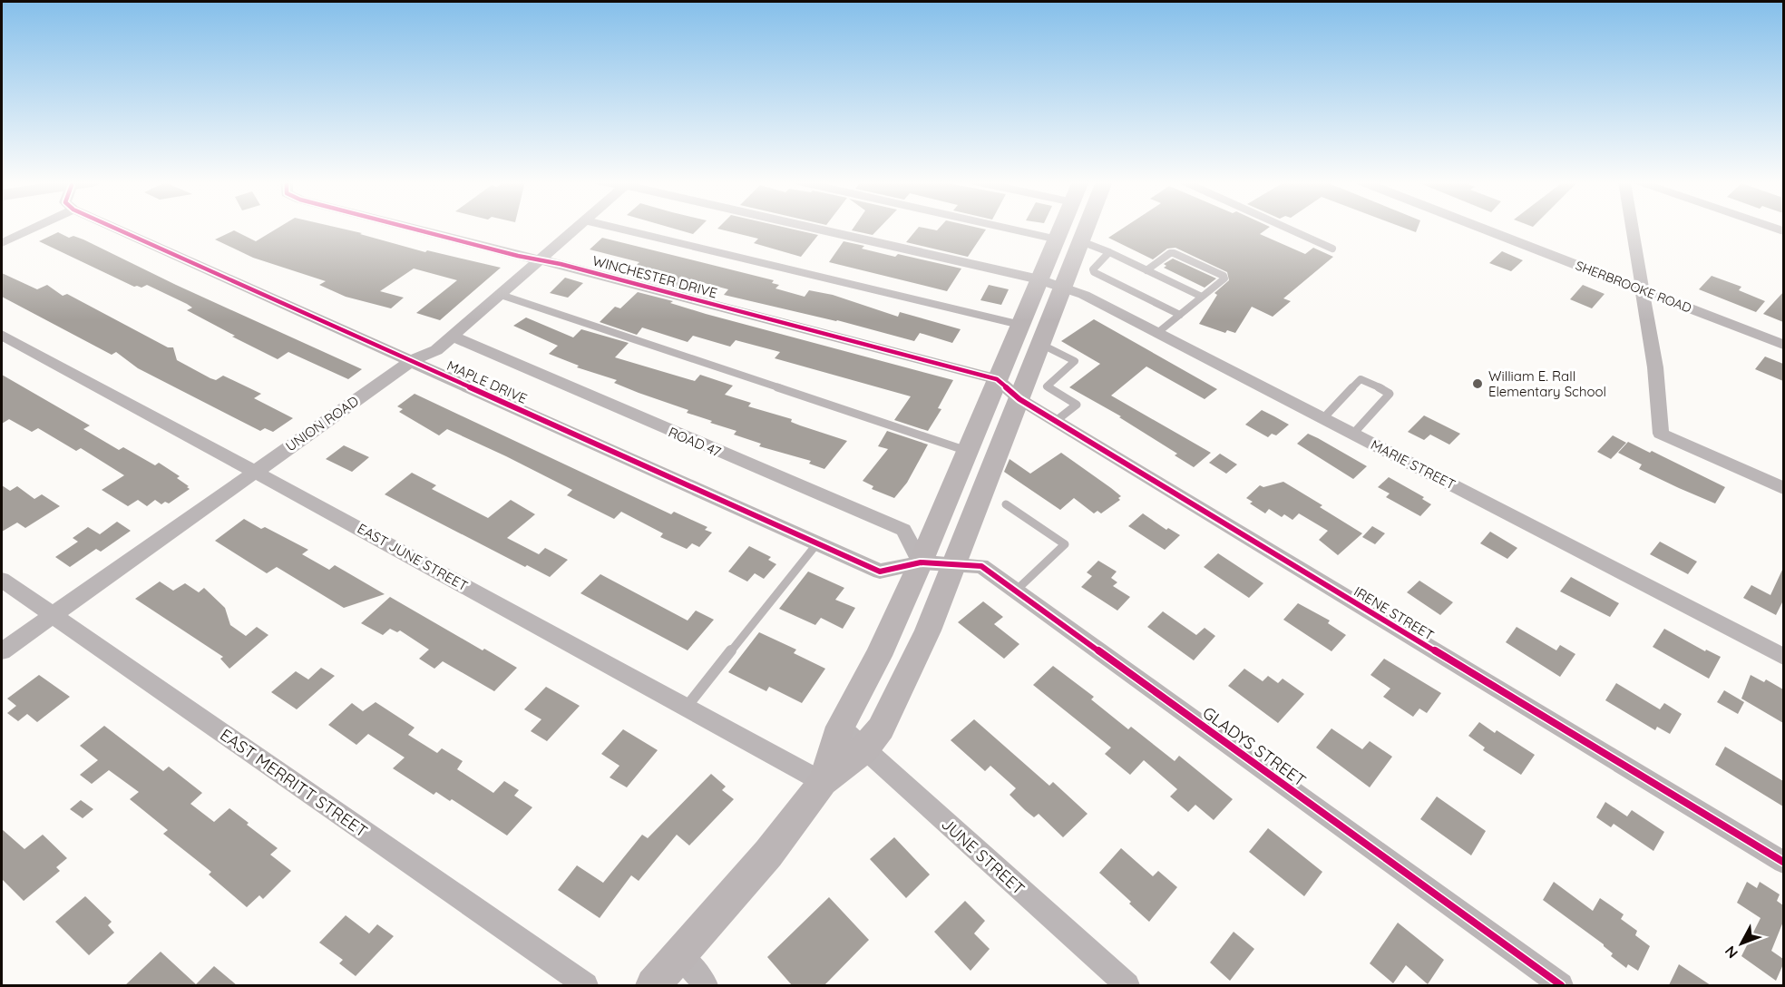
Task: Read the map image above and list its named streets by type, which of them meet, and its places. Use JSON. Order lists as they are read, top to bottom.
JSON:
{
  "streets": {
    "street": [
      "WINCHESTER DRIVE",
      "SHERBROOKE ROAD",
      "MAPLE DRIVE",
      "UNION ROAD",
      "ROAD 47",
      "MARIE STREET",
      "EAST JUNE STREET",
      "IRENE STREET",
      "GLADYS STREET",
      "EAST MERRITT STREET",
      "JUNE STREET"
    ]
  },
  "crossings": [
    ["WINCHESTER DRIVE", "UNION ROAD"],
    ["WINCHESTER DRIVE", "IRENE STREET"],
    ["MAPLE DRIVE", "UNION ROAD"],
    ["MAPLE DRIVE", "ROAD 47"],
    ["MAPLE DRIVE", "GLADYS STREET"],
    ["UNION ROAD", "ROAD 47"],
    ["UNION ROAD", "EAST JUNE STREET"],
    ["UNION ROAD", "EAST MERRITT STREET"],
    ["ROAD 47", "GLADYS STREET"]
  ],
  "places": ["William E. Rall Elementary School"],
  "north": "bottom left"
}
